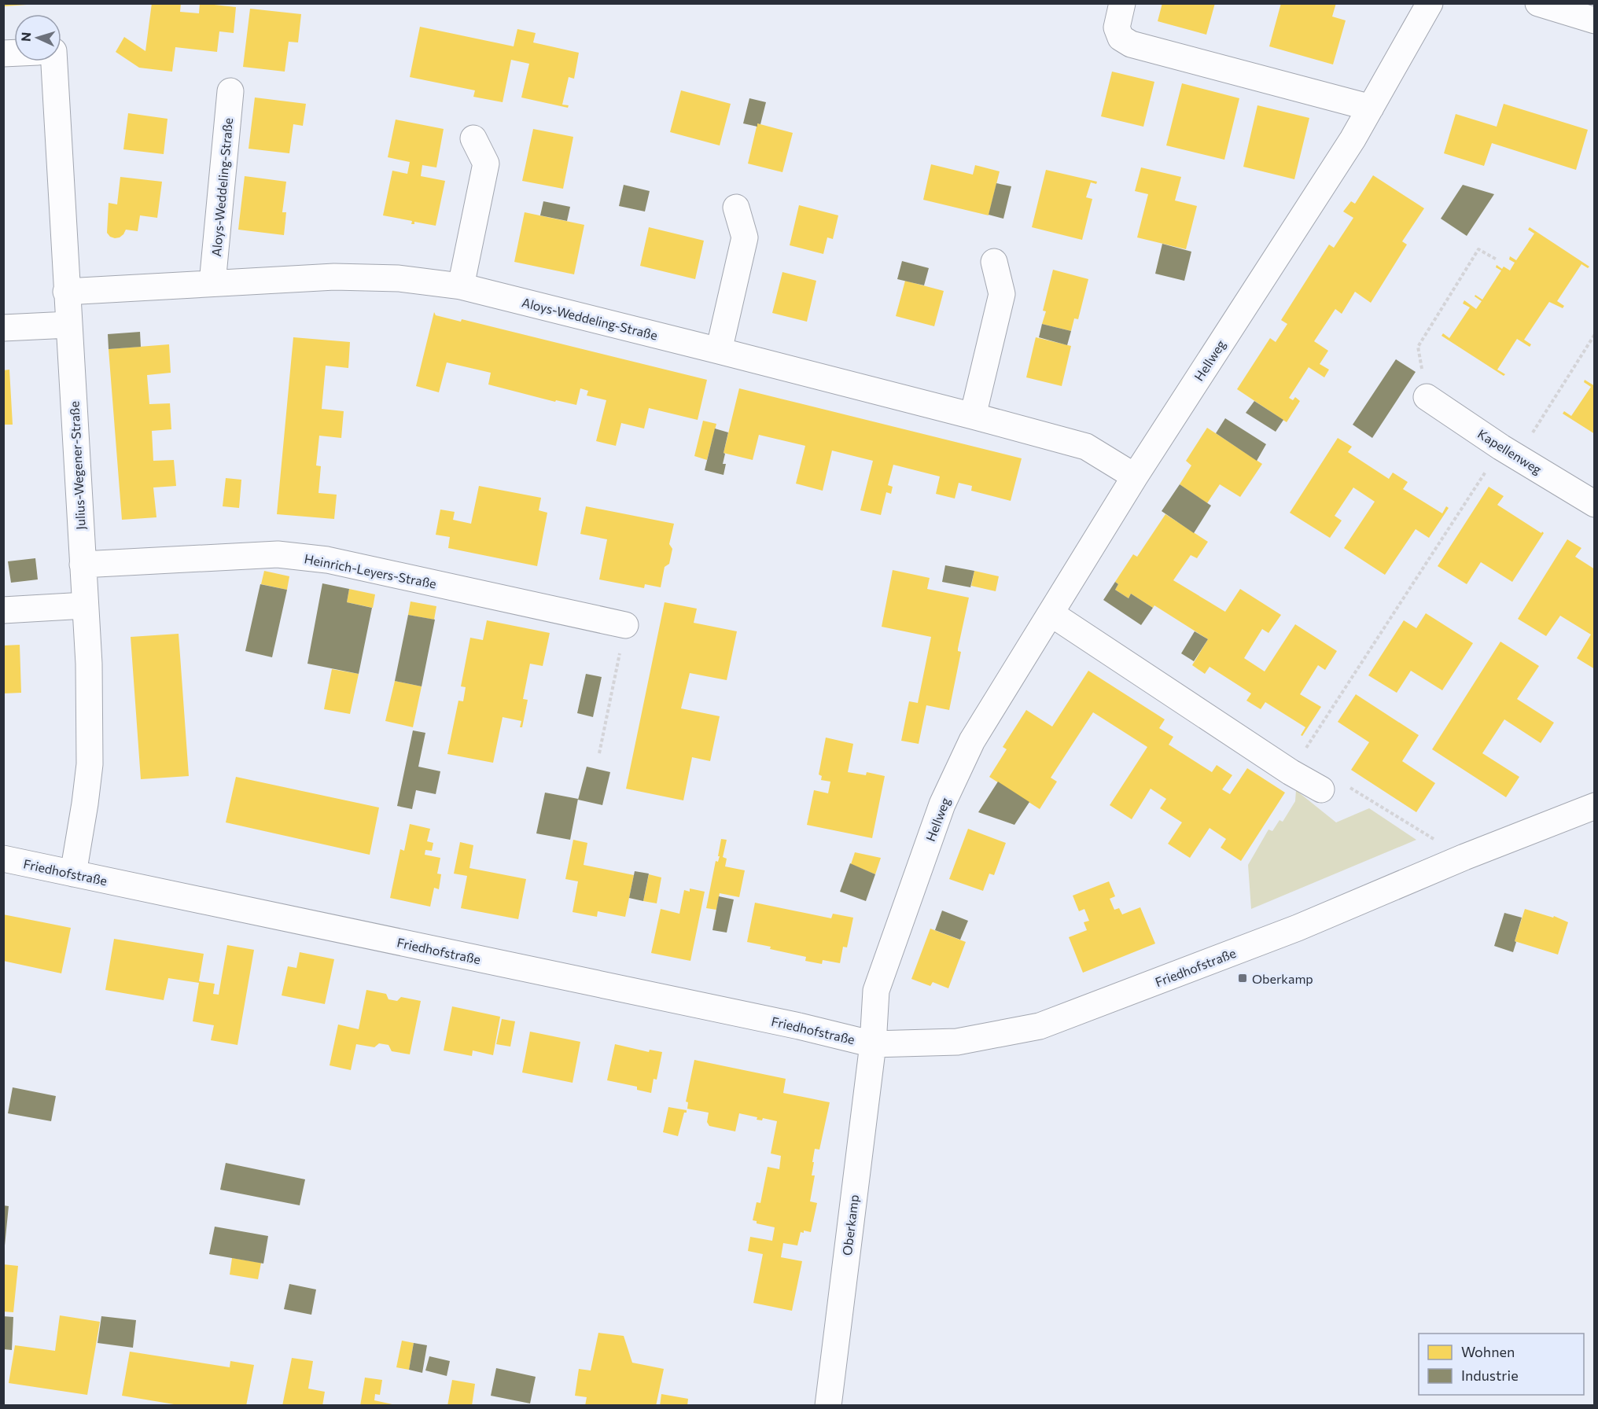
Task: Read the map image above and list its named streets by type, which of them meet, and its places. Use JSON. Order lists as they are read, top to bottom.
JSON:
{
  "streets": {
    "street": [
      "Aloys-Weddeling-Straße",
      "Hellweg",
      "Kapellenweg",
      "Julius-Wegener-Straße",
      "Heinrich-Leyers-Straße",
      "Friedhofstraße",
      "Oberkamp"
    ]
  },
  "crossings": [
    ["Aloys-Weddeling-Straße", "Hellweg"],
    ["Aloys-Weddeling-Straße", "Julius-Wegener-Straße"],
    ["Hellweg", "Friedhofstraße"],
    ["Hellweg", "Oberkamp"],
    ["Julius-Wegener-Straße", "Heinrich-Leyers-Straße"],
    ["Julius-Wegener-Straße", "Friedhofstraße"],
    ["Friedhofstraße", "Oberkamp"]
  ],
  "places": {
    "transit": ["Oberkamp"]
  },
  "legend": ["Wohnen", "Industrie"],
  "north": "left"
}
